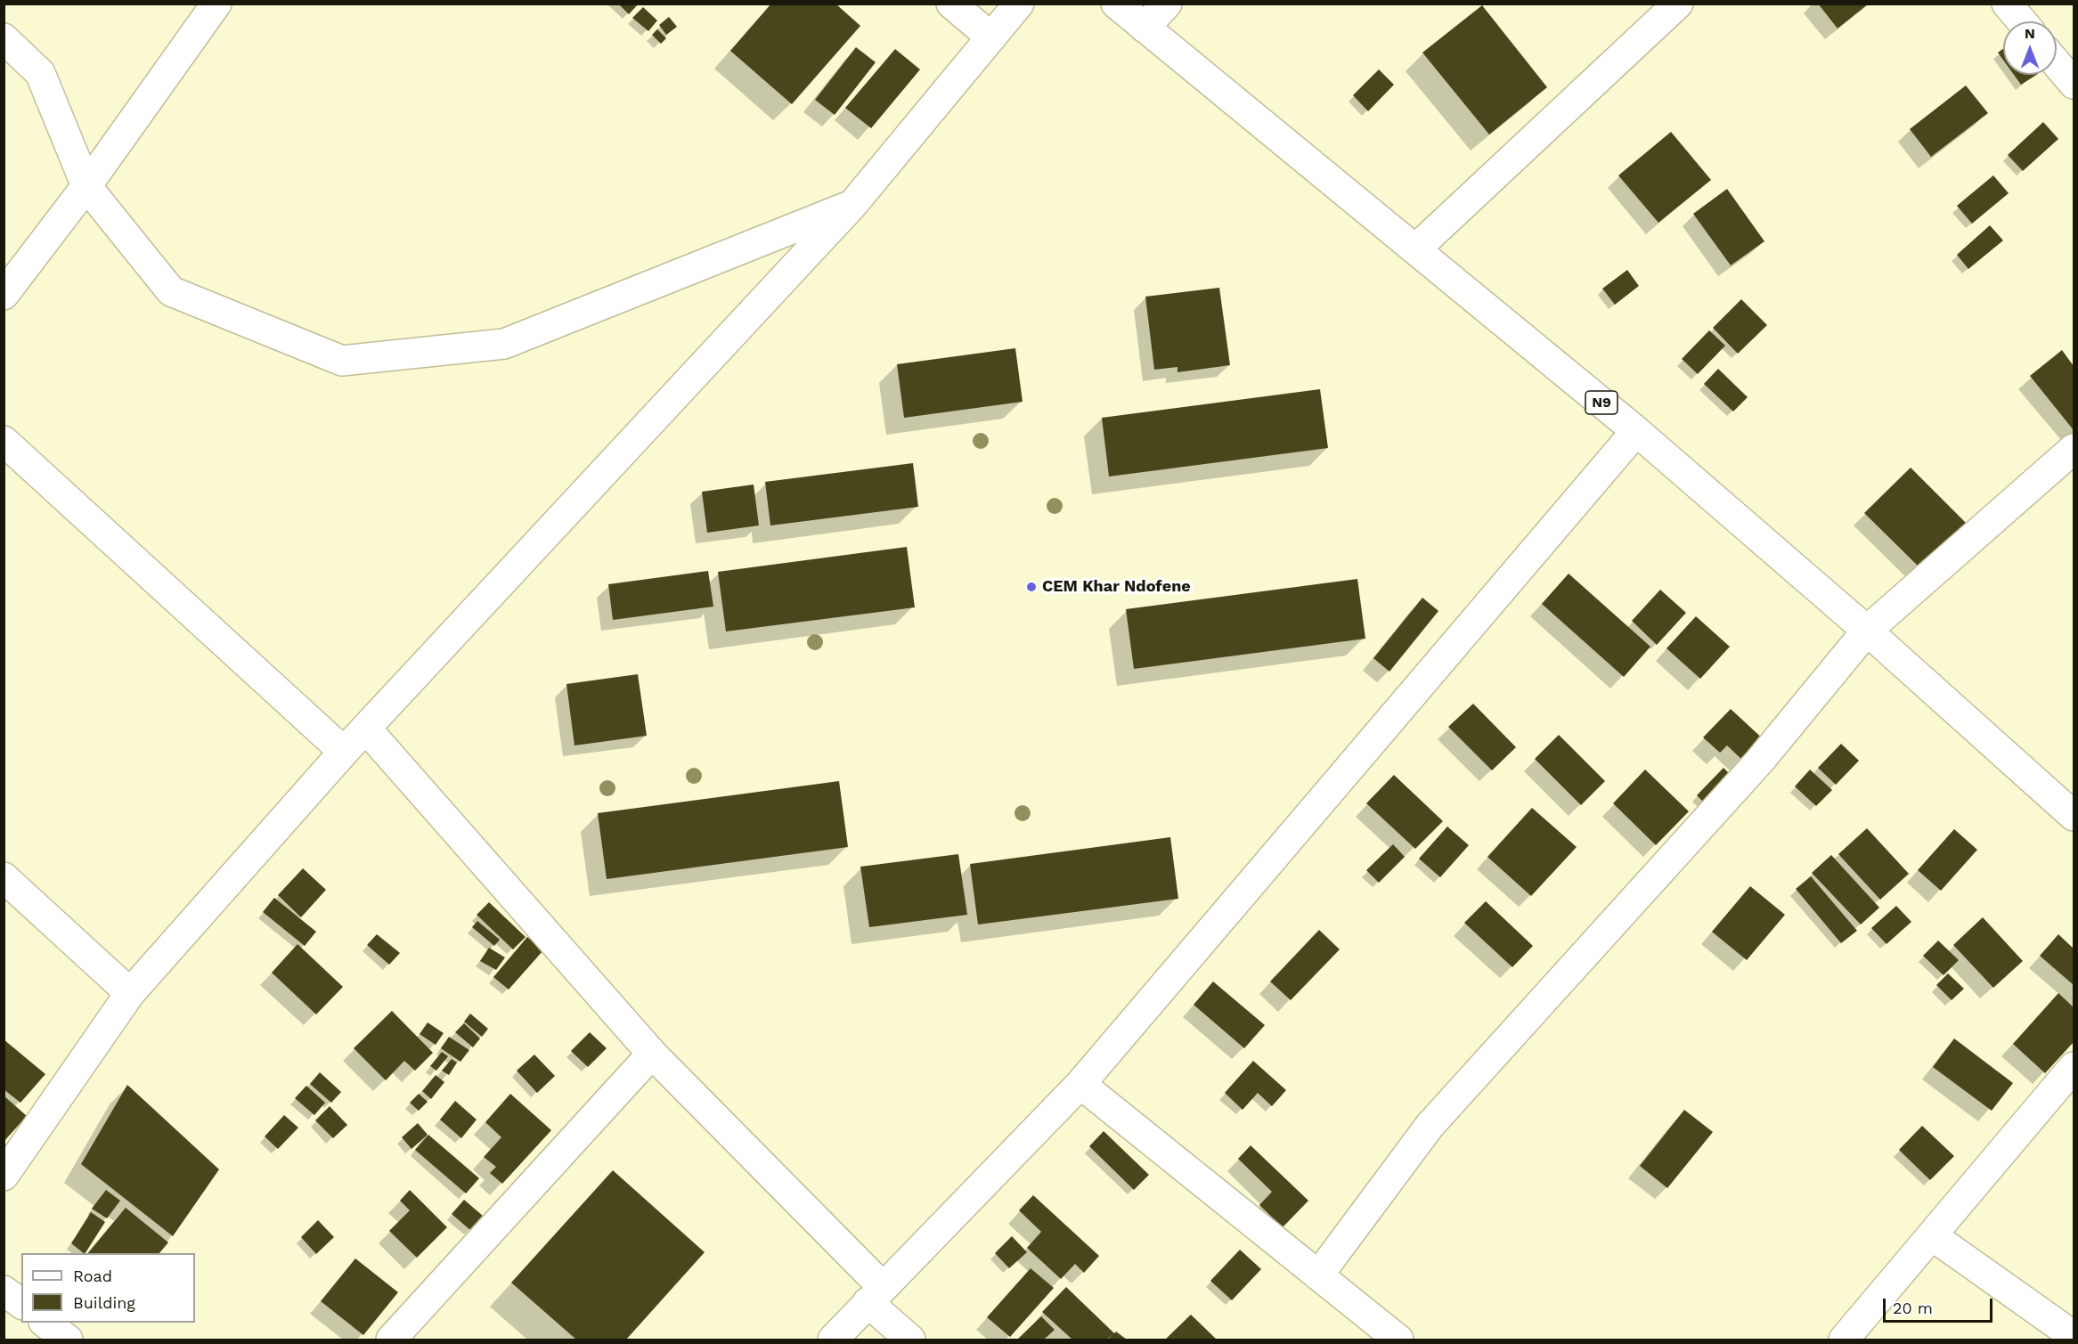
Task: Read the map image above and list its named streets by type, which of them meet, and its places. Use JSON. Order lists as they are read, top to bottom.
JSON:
{
  "streets": {
    "street": ["N9"]
  },
  "places": ["CEM Khar Ndofene"],
  "legend": ["Road", "Building"],
  "scale_bar": "20 m",
  "north": "top"
}
